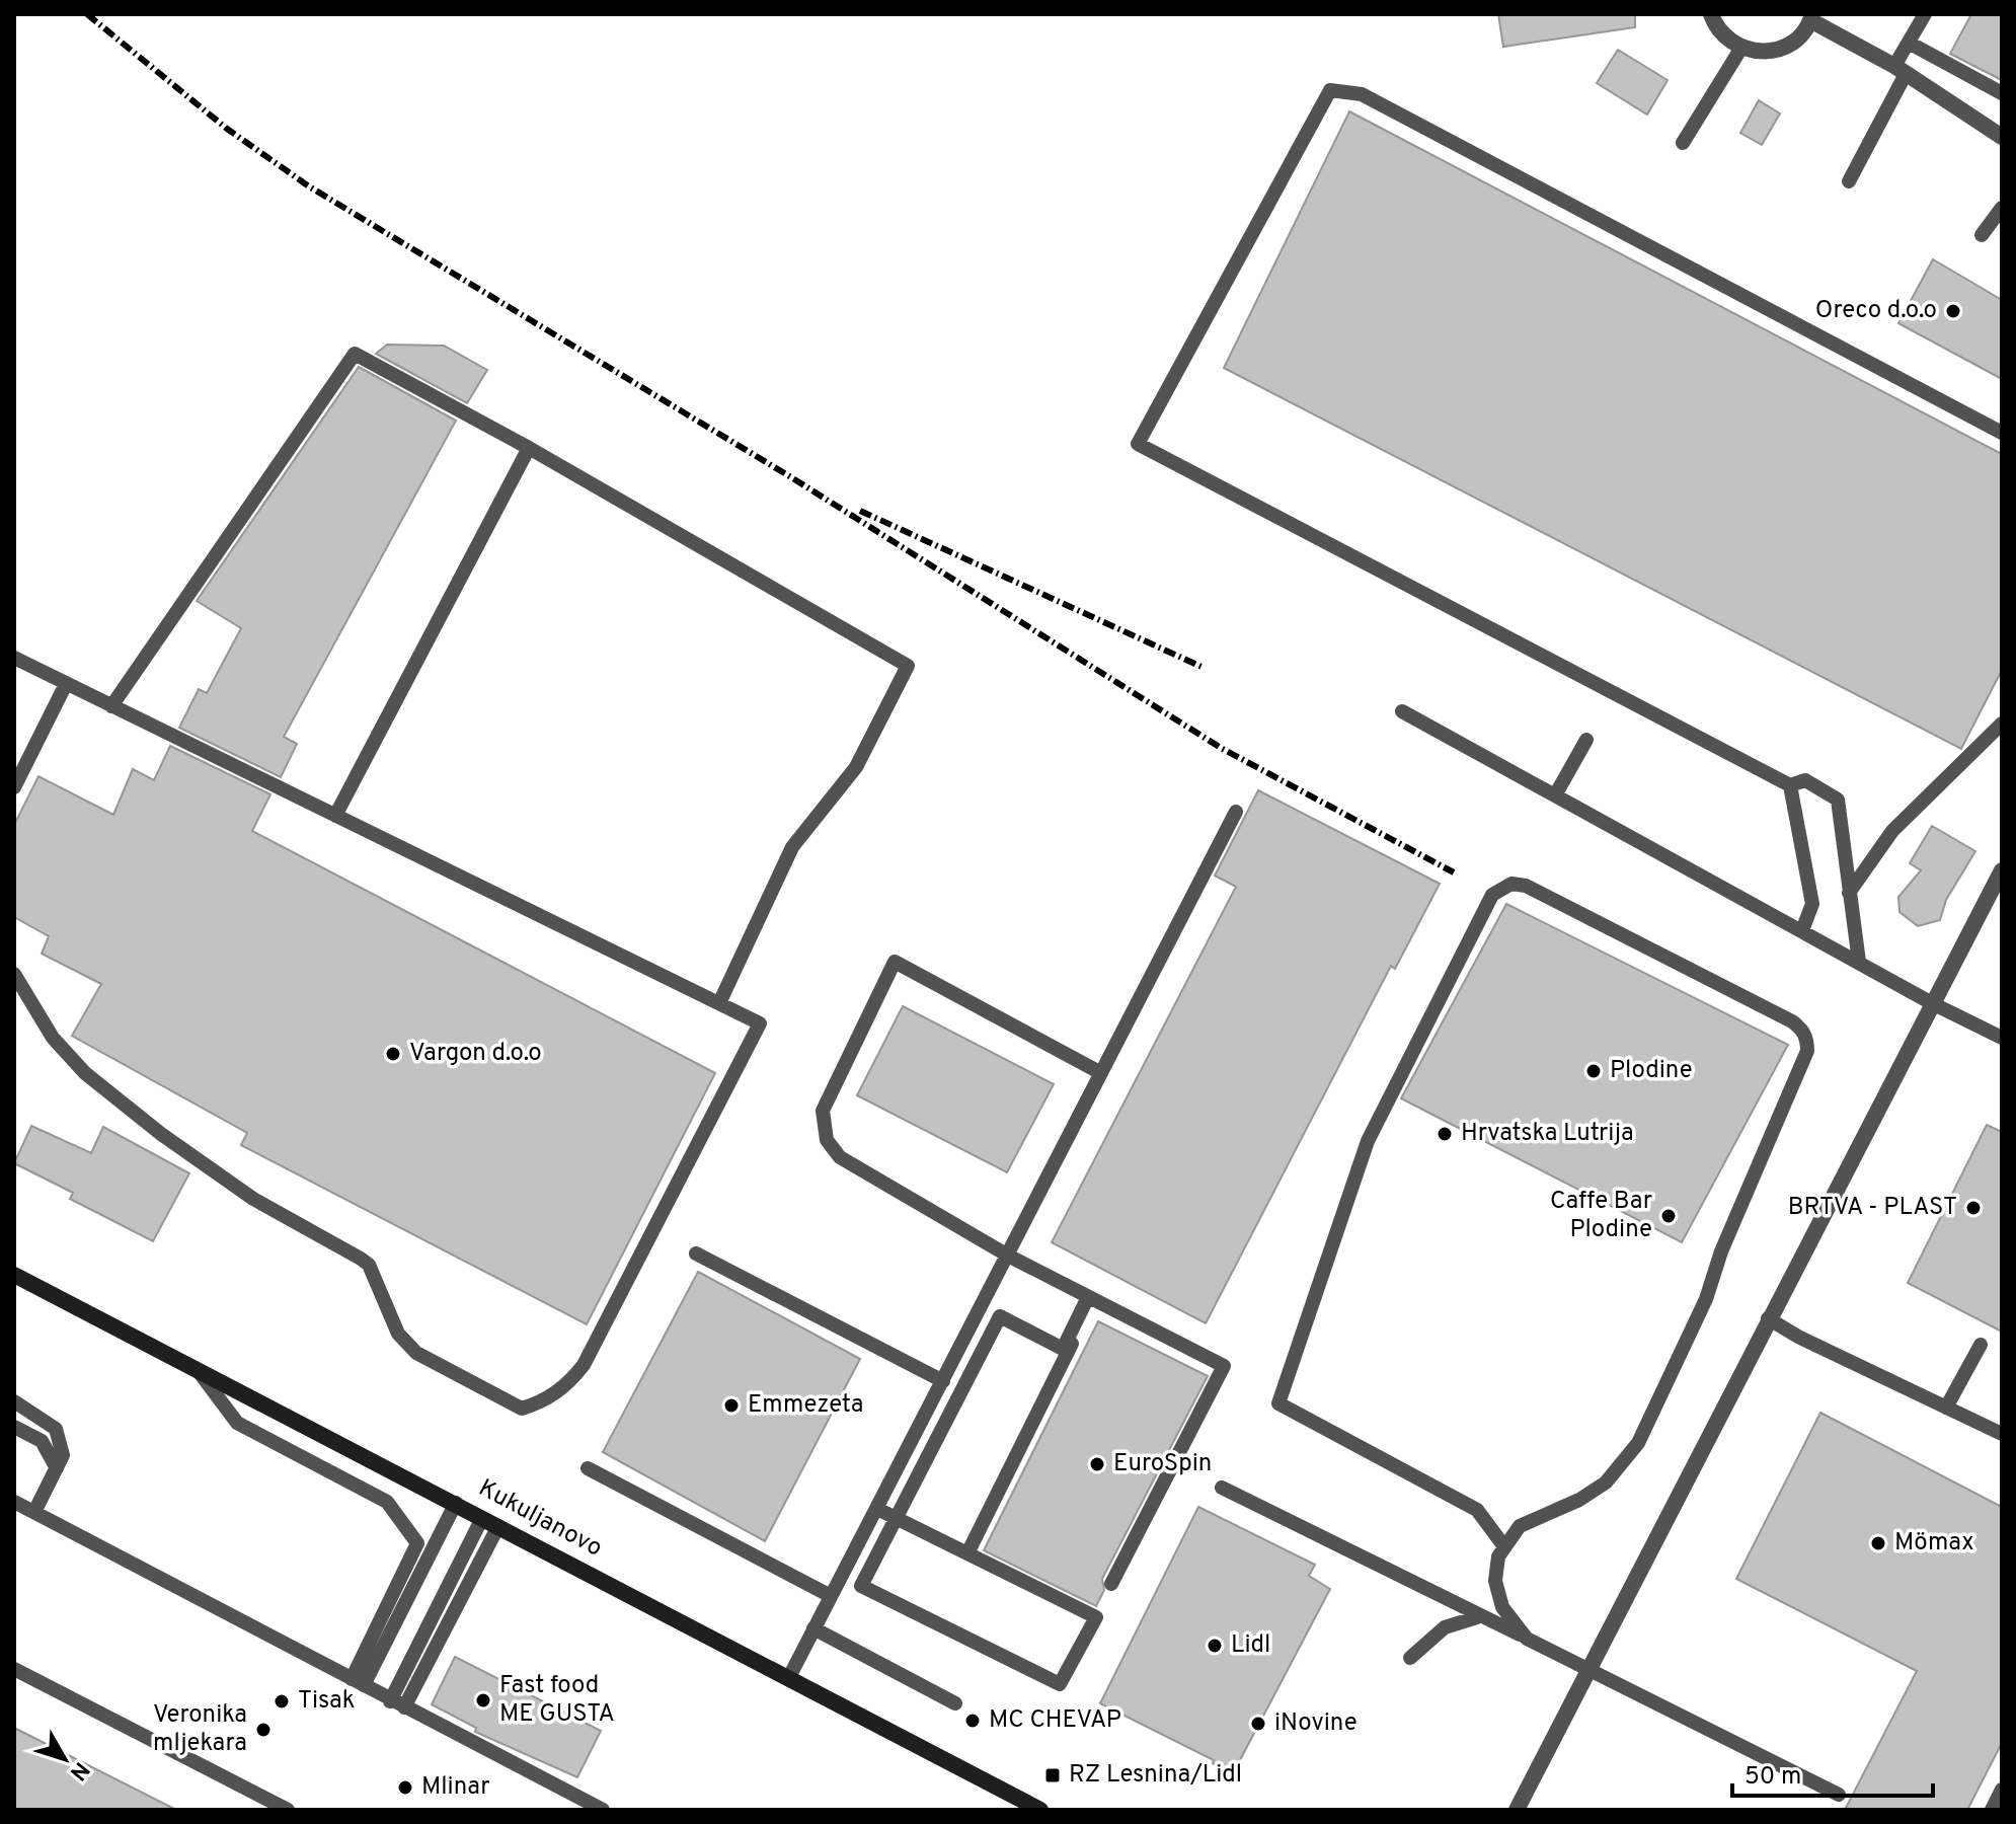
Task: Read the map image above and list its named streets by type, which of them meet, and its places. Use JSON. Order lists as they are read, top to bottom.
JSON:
{
  "streets": {
    "main road": ["Kukuljanovo"]
  },
  "places": {
    "other": [
      "Oreco d.o.o",
      "Vargon d.o.o",
      "Plodine",
      "Hrvatska Lutrija",
      "BRTVA - PLAST",
      "Caffe Bar Plodine",
      "Emmezeta",
      "EuroSpin",
      "Mömax",
      "Lidl",
      "Fast food ME GUSTA",
      "Tisak",
      "MC CHEVAP",
      "iNovine",
      "Veronika mljekara",
      "Mlinar"
    ],
    "transit": ["RZ Lesnina/Lidl"]
  },
  "scale_bar": "50 m",
  "north": "bottom right"
}
